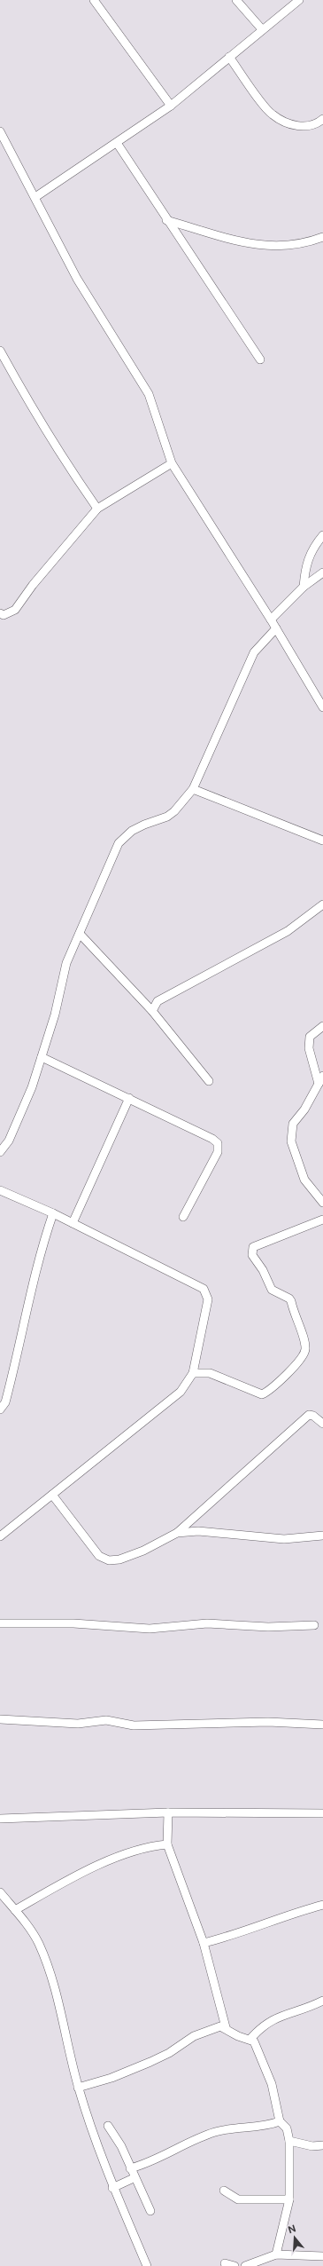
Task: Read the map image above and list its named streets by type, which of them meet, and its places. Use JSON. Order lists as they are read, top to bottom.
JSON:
{
  "north": "top"
}
